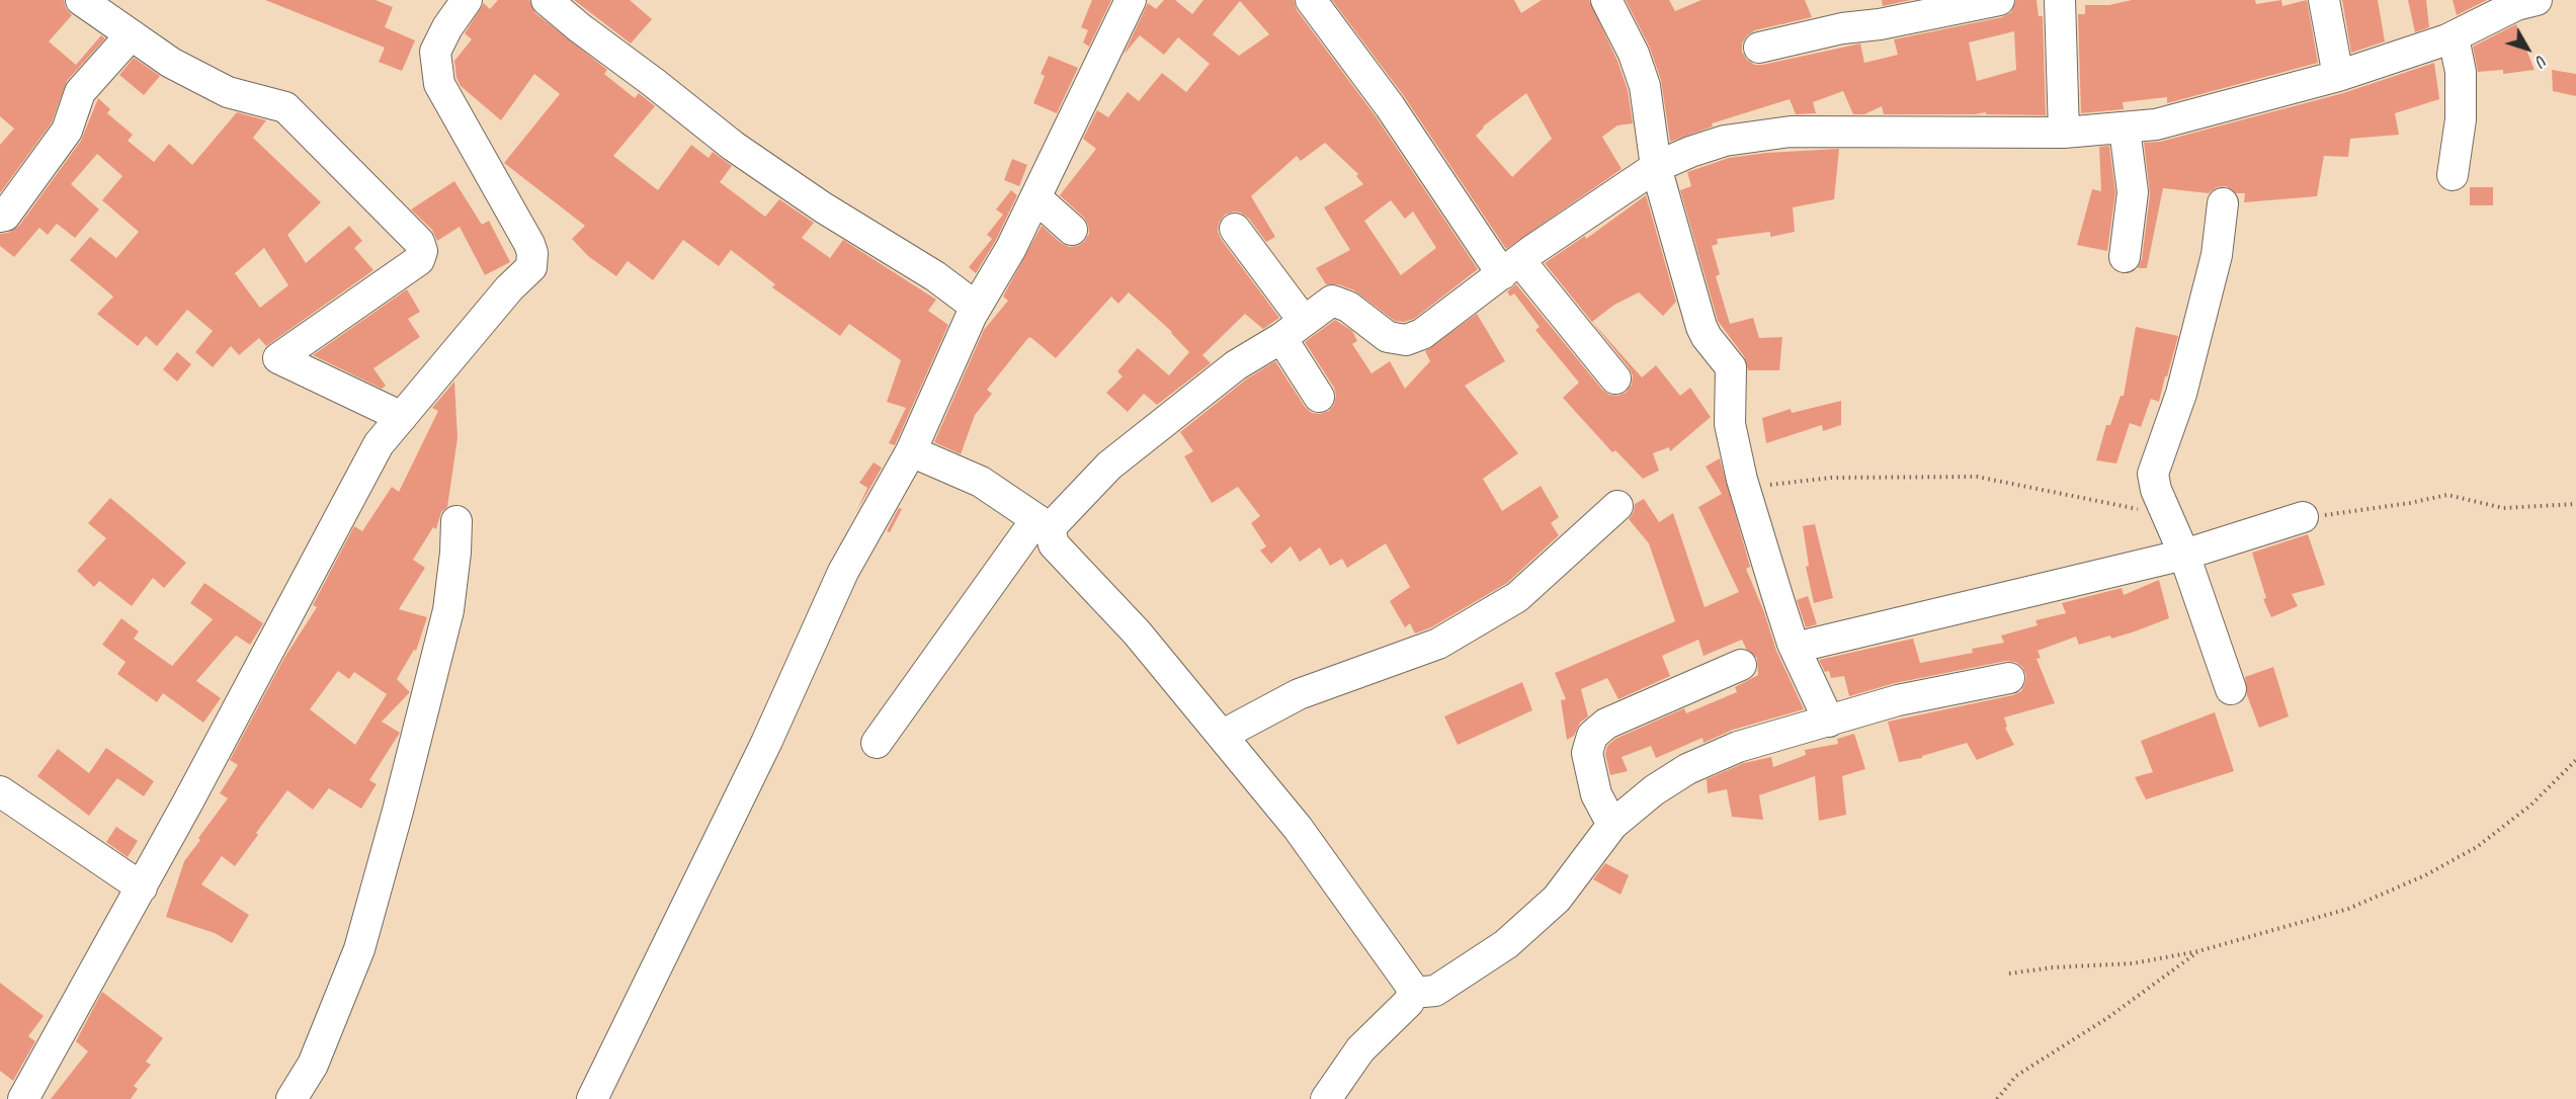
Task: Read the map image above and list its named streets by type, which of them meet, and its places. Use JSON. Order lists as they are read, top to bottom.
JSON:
{
  "north": "bottom right"
}
